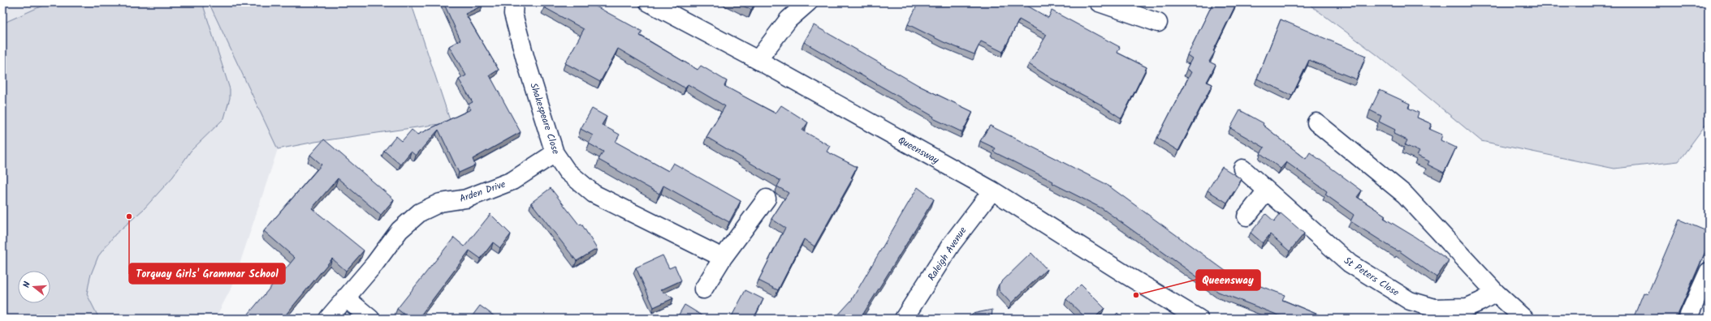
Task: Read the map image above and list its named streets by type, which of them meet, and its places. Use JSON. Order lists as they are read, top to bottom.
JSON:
{
  "streets": {
    "street": [
      "Shakespeare Close",
      "Queensway",
      "Arden Drive",
      "Raleigh Avenue",
      "St Peters Close"
    ]
  },
  "crossings": [
    ["Shakespeare Close", "Arden Drive"],
    ["Queensway", "Raleigh Avenue"]
  ],
  "places": ["Torquay Girls' Grammar School", "Queensway"],
  "north": "left"
}
